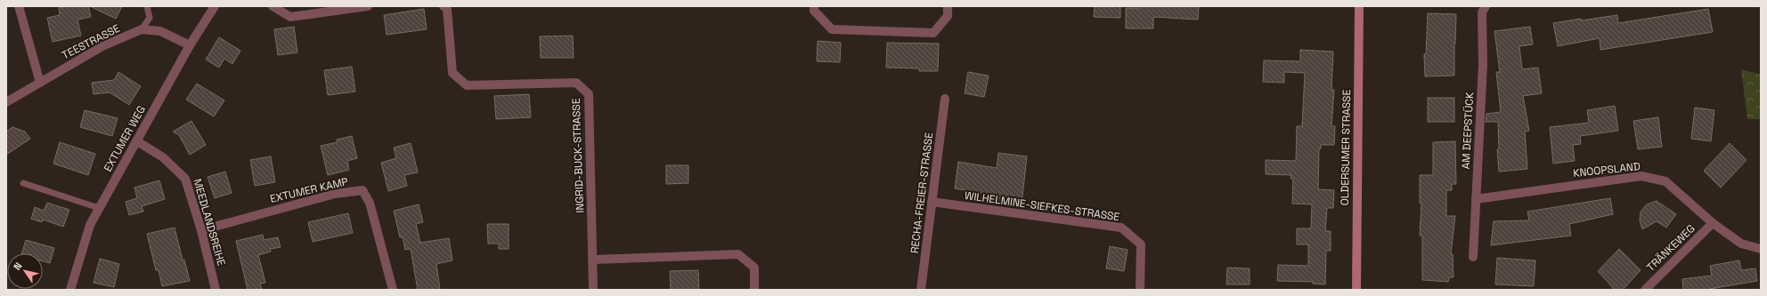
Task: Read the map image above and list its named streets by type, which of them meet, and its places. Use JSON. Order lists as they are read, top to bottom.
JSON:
{
  "streets": {
    "main road": ["OLDERSUMER STRASSE"],
    "street": [
      "TEESTRASSE",
      "AM DEEPSTÜCK",
      "EXTUMER WEG",
      "INGRID-BUCK-STRASSE",
      "KNOOPSLAND",
      "EXTUMER KAMP",
      "RECHA-FREIER-STRASSE",
      "WILHELMINE-SIEFKES-STRASSE",
      "MEEDLANDSREIHE",
      "TRÄNKEWEG"
    ]
  },
  "crossings": [
    ["TEESTRASSE", "EXTUMER WEG"],
    ["AM DEEPSTÜCK", "KNOOPSLAND"],
    ["EXTUMER WEG", "MEEDLANDSREIHE"],
    ["KNOOPSLAND", "TRÄNKEWEG"],
    ["EXTUMER KAMP", "MEEDLANDSREIHE"],
    ["RECHA-FREIER-STRASSE", "WILHELMINE-SIEFKES-STRASSE"]
  ],
  "north": "top left"
}
